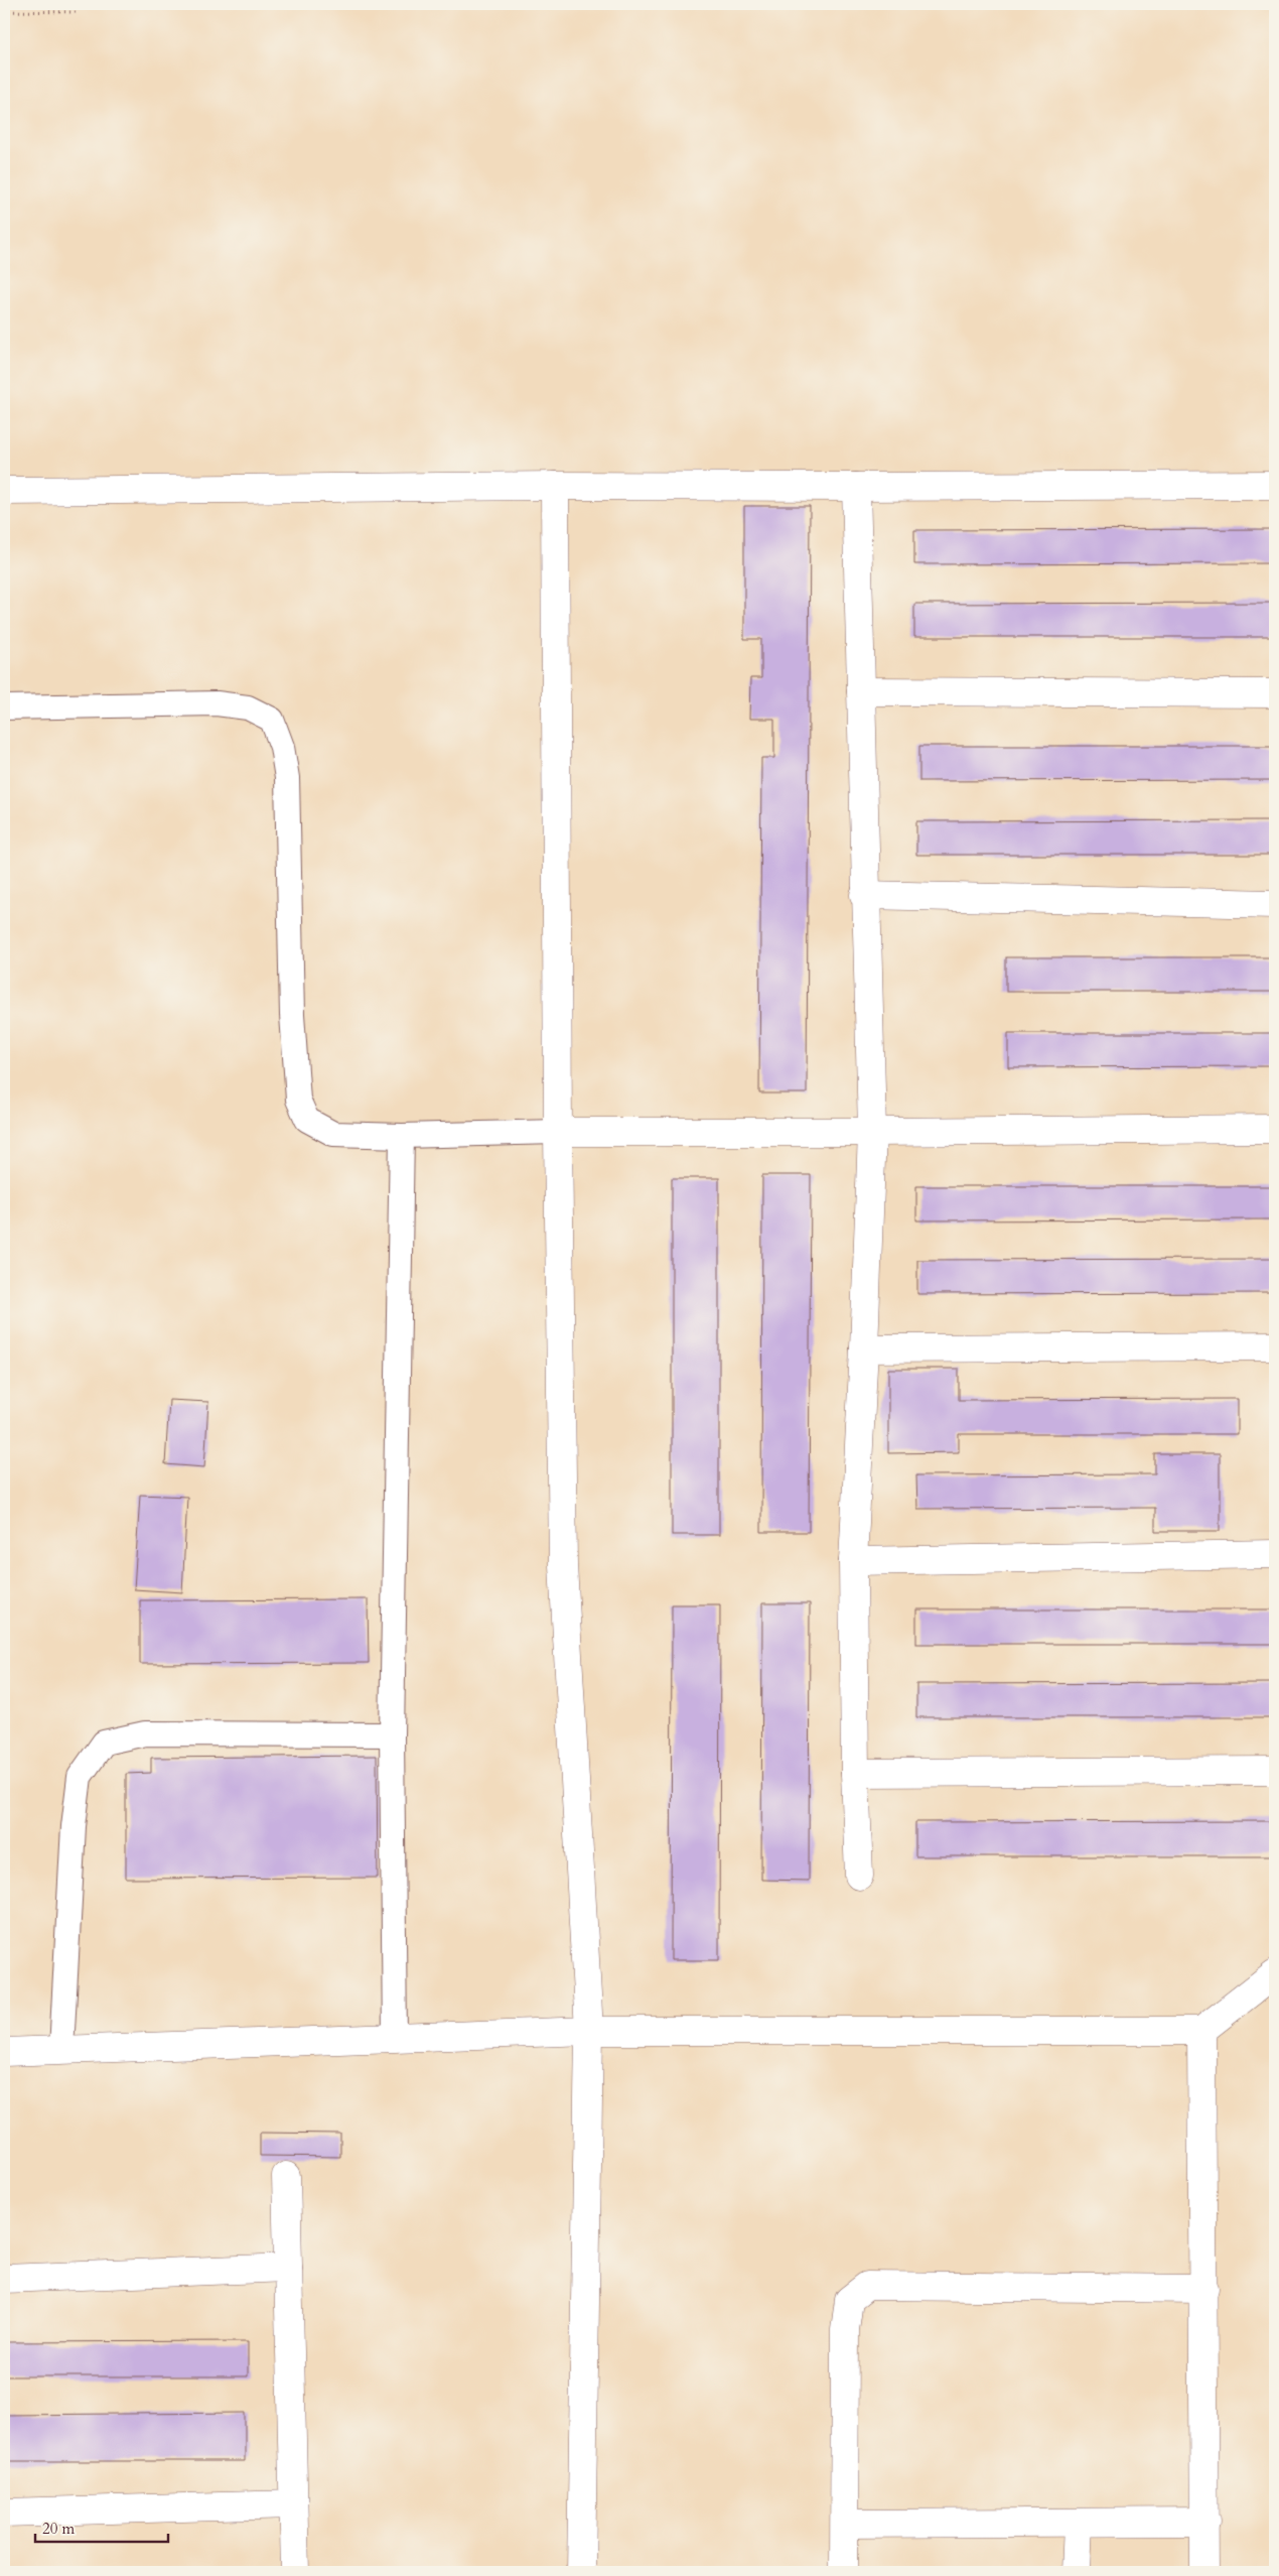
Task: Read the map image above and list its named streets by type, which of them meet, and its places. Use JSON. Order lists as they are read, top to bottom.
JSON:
{
  "scale_bar": "20 m"
}
